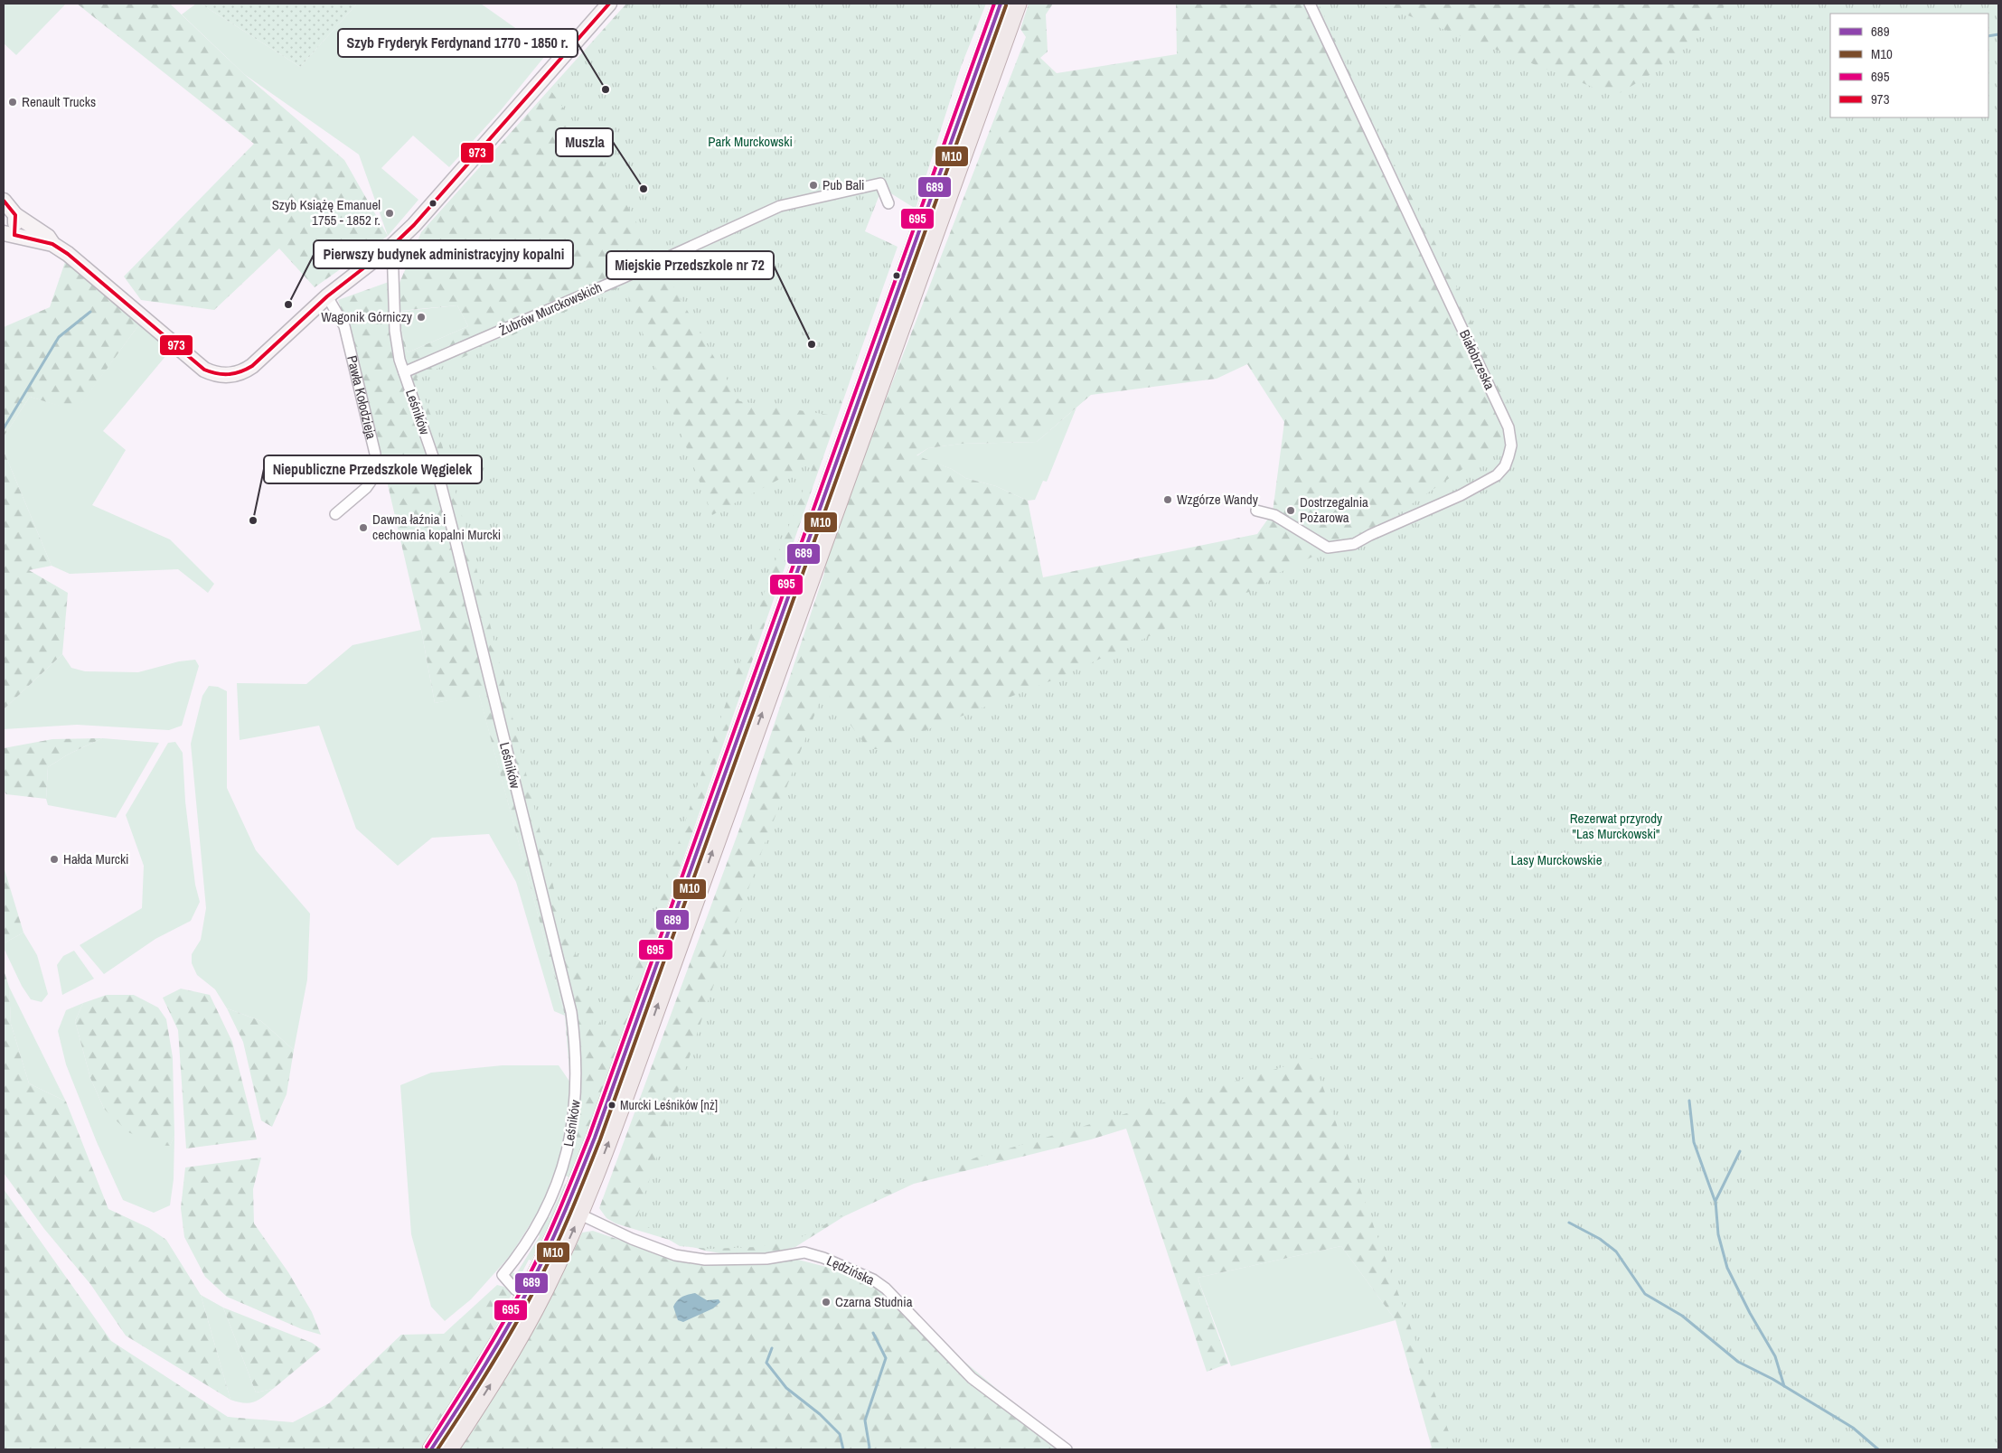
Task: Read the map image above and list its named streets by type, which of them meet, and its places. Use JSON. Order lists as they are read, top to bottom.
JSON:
{
  "streets": {
    "street": [
      "Żubrów Murckowskich",
      "Białobrzeska",
      "Pawła Kołodzieja",
      "Leśników",
      "Lędzińska"
    ]
  },
  "crossings": [
    ["Żubrów Murckowskich", "Leśników"]
  ],
  "parks": ["Park Murckowski", "Rezerwat przyrody \"Las Murckowski\"", "Lasy Murckowskie"],
  "places": [
    "Szyb Fryderyk Ferdynand 1770 - 1850 r.",
    "Renault Trucks",
    "Pub Bali",
    "Muszla",
    "Szyb Książę Emanuel 1755 - 1852 r.",
    "Pierwszy budynek administracyjny kopalni",
    "Wagonik Górniczy",
    "Miejskie Przedszkole nr 72",
    "Wzgórze Wandy",
    "Dostrzegalnia Pożarowa",
    "Niepubliczne Przedszkole Węgielek",
    "Dawna łaźnia i cechownia kopalni Murcki",
    "Hałda Murcki",
    "Murcki Leśników [nż]",
    "Czarna Studnia"
  ],
  "lines": [
    "transit line 689",
    "transit line 695",
    "transit line 973",
    "transit line M10"
  ],
  "legend": [
    "689",
    "M10",
    "695",
    "973"
  ]
}
